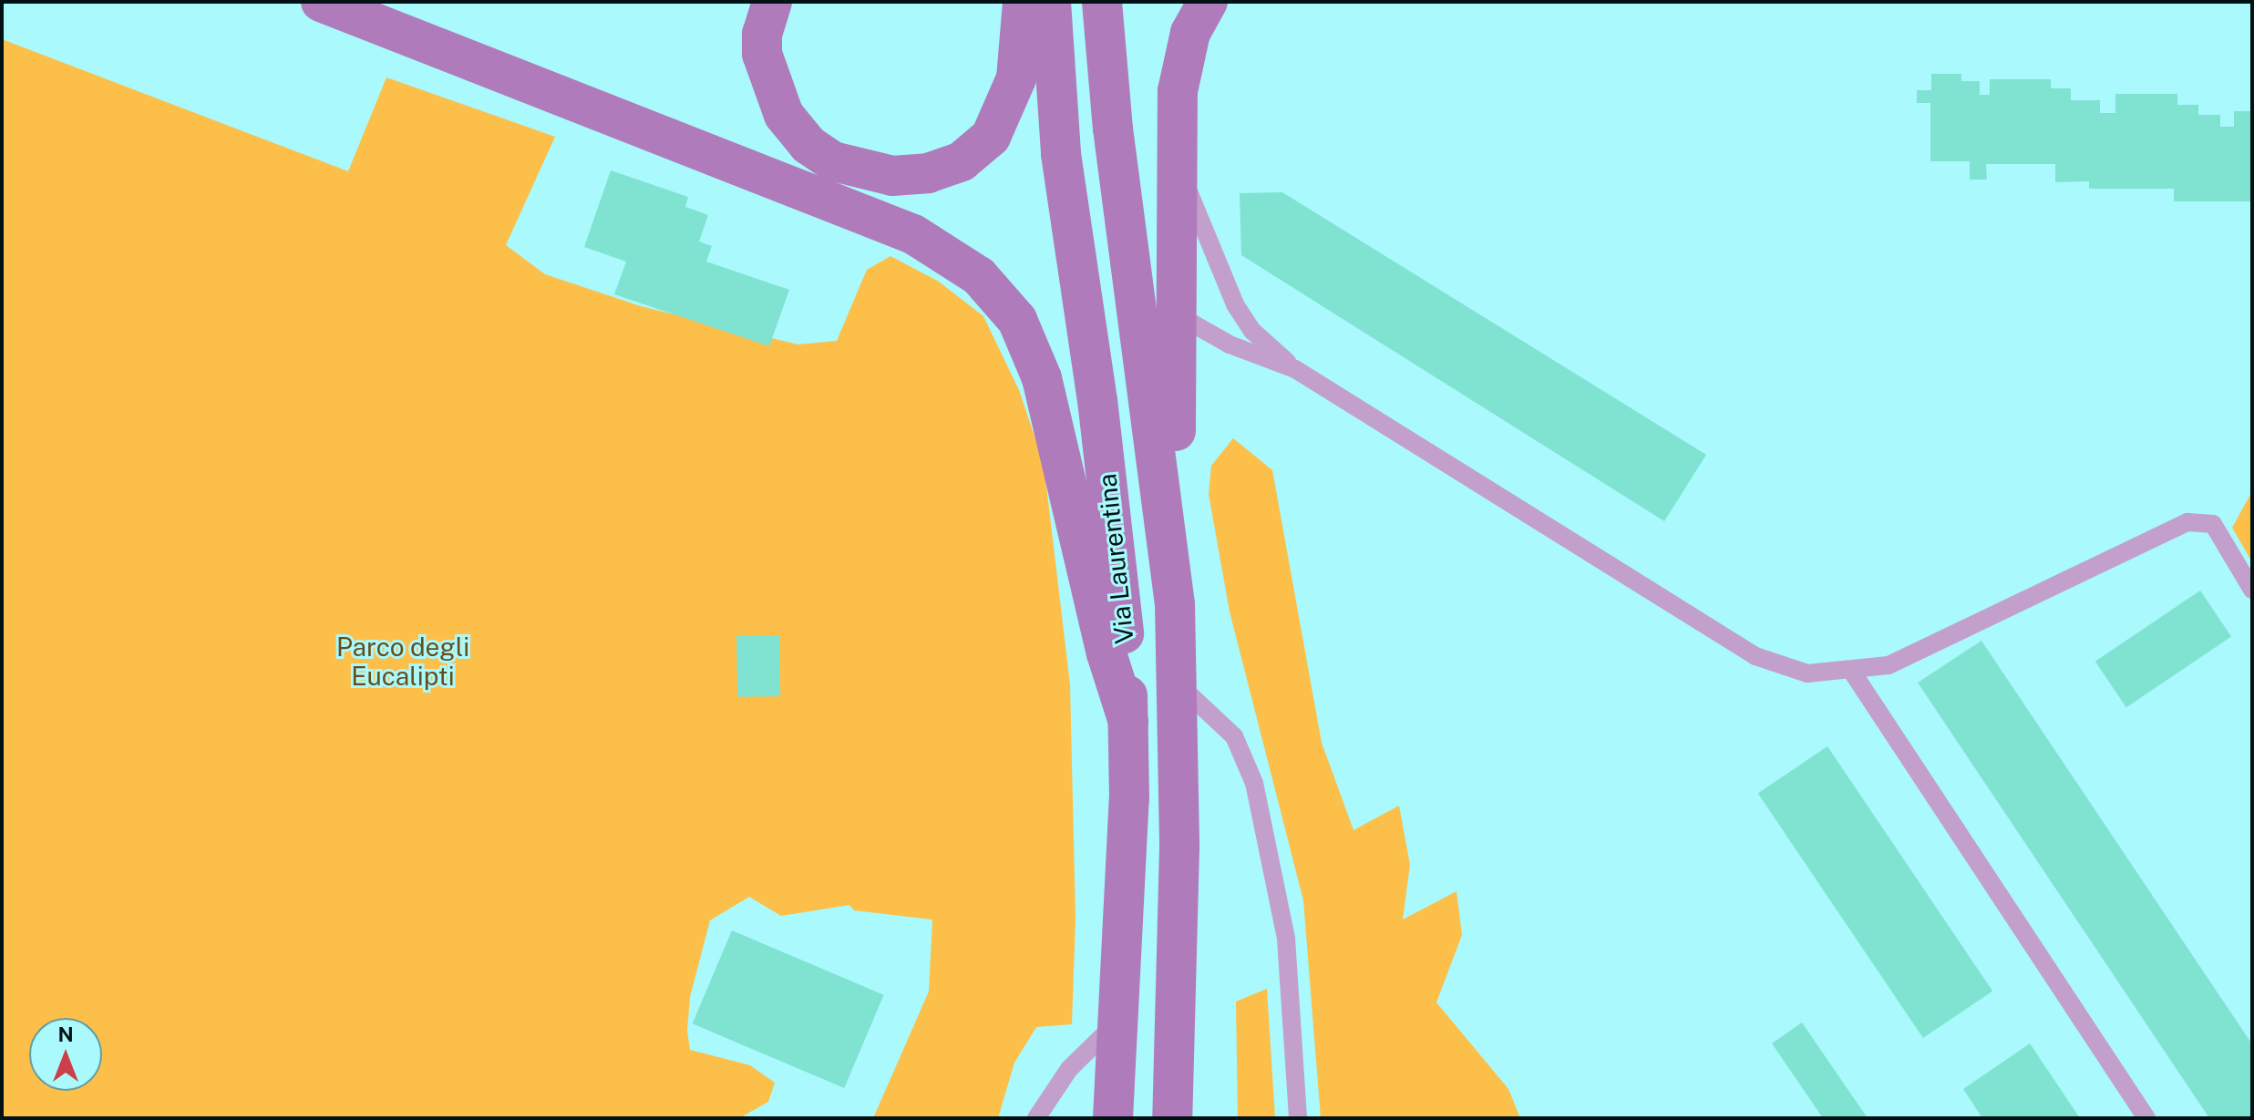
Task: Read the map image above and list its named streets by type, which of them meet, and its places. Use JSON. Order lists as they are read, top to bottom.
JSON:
{
  "streets": {
    "main road": ["Via Laurentina"]
  },
  "parks": ["Parco degli Eucalipti"],
  "north": "top"
}
